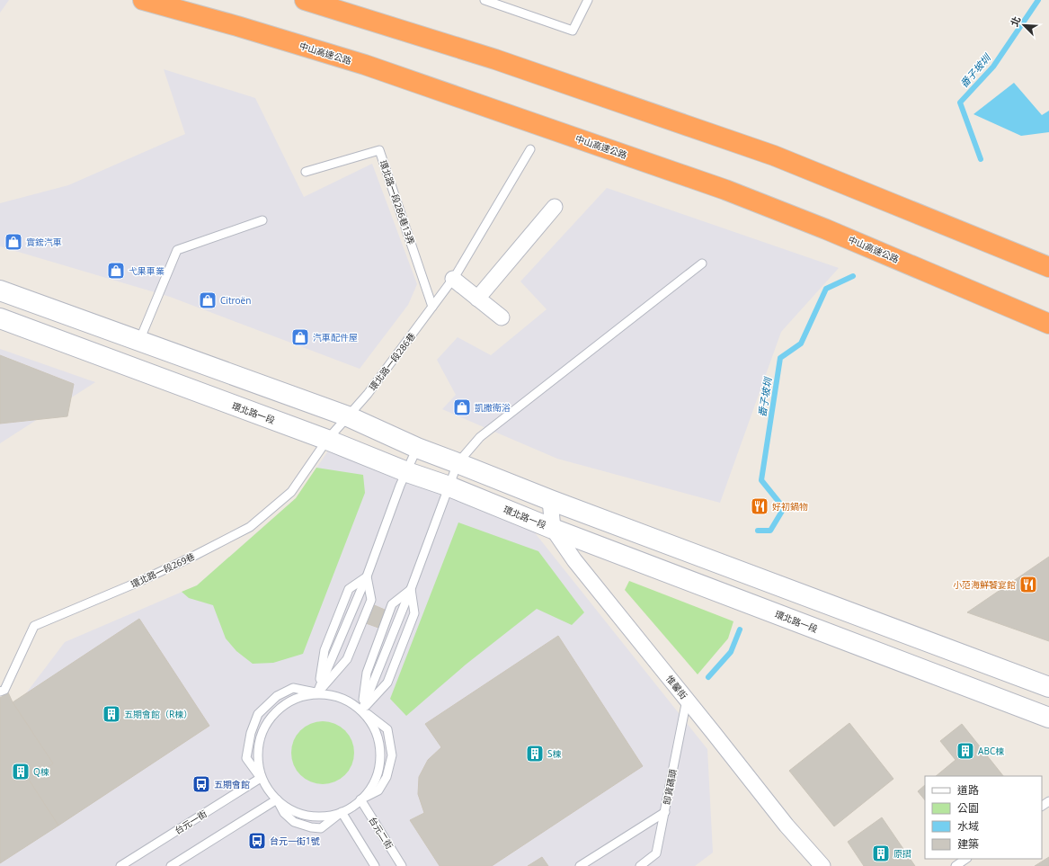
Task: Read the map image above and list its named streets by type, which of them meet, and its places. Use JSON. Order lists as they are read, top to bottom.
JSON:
{
  "streets": {
    "highway": ["中山高速公路"],
    "street": ["環北路一段", "惟馨街"],
    "lane": [
      "環北路一段286巷13弄",
      "環北路一段286巷",
      "環北路一段269巷",
      "卸貨碼頭",
      "台元一街",
      "台元二街"
    ]
  },
  "crossings": [
    ["環北路一段286巷13弄", "環北路一段286巷"],
    ["環北路一段286巷", "環北路一段"],
    ["環北路一段286巷", "環北路一段269巷"],
    ["環北路一段", "環北路一段269巷"],
    ["環北路一段", "惟馨街"],
    ["惟馨街", "卸貨碼頭"],
    ["台元一街", "台元二街"]
  ],
  "water": ["番子坡圳"],
  "places": {
    "shop": [
      "實鋐汽車",
      "弋果車業",
      "Citroën",
      "汽車配件屋",
      "凱撒衛浴"
    ],
    "restaurant": ["好初鍋物", "小范海鮮饕宴館"],
    "building": [
      "五期會館（R棟）",
      "ABC棟",
      "S棟",
      "Q棟",
      "原摺"
    ],
    "bus stop": ["五期會館", "台元一街1號"]
  },
  "legend": [
    "道路",
    "公園",
    "水域",
    "建築"
  ],
  "north": "top left"
}
